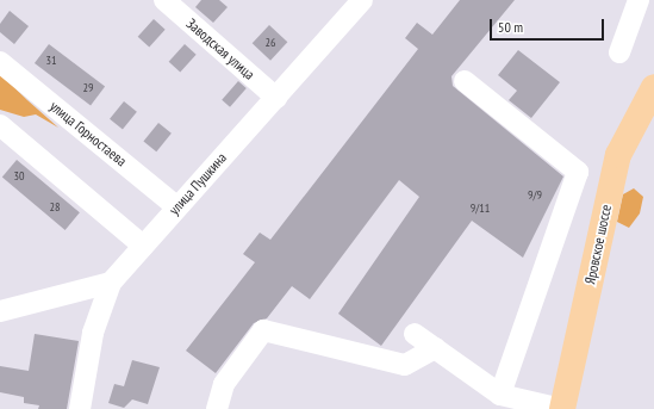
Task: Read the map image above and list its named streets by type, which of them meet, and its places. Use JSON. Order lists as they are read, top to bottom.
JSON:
{
  "streets": {
    "main road": ["Яровское шоссе"],
    "street": ["Заводская улица", "улица Горностаева", "улица Пушкина"]
  },
  "crossings": [
    ["Заводская улица", "улица Пушкина"],
    ["улица Горностаева", "улица Пушкина"]
  ],
  "house_numbers": [
    "26",
    "31",
    "29",
    "30",
    "9/9",
    "28",
    "9/11"
  ],
  "scale_bar": "50 m"
}
